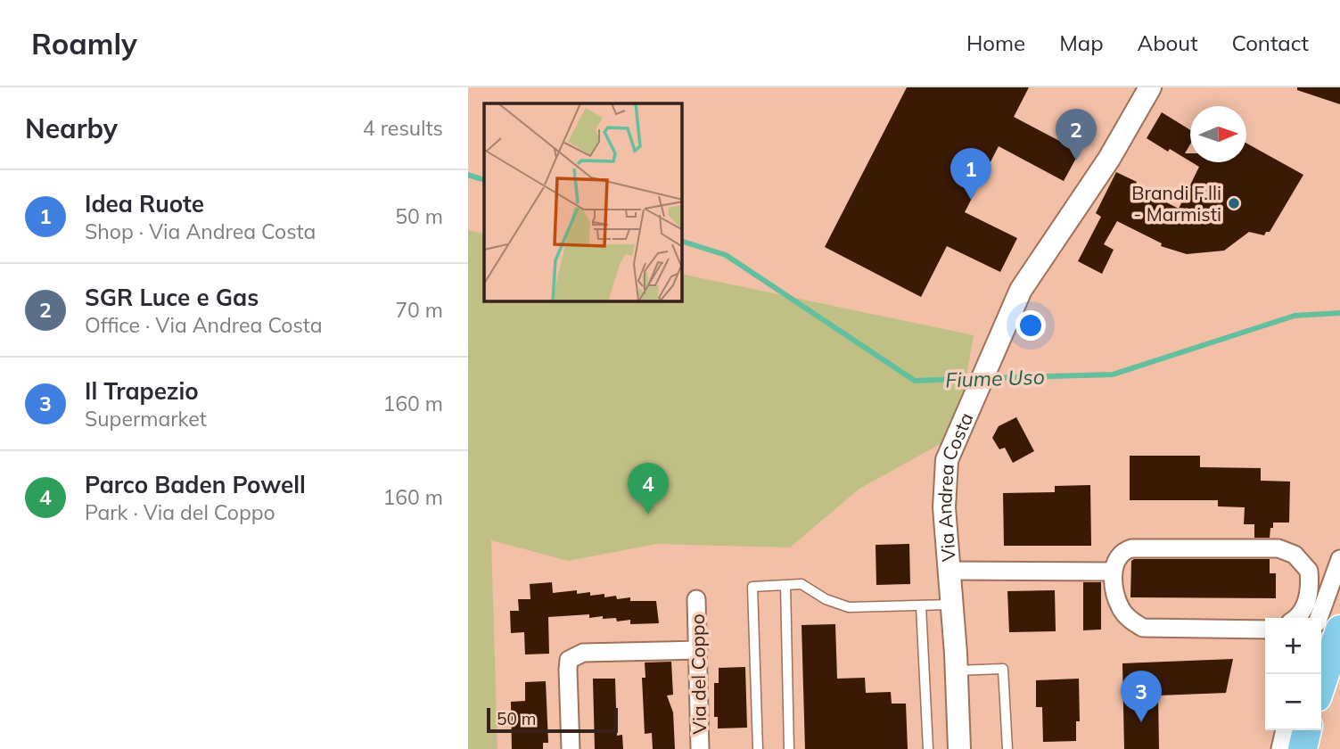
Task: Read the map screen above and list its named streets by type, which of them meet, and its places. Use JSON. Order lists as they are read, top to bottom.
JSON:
{
  "streets": {
    "street": ["Via Andrea Costa", "Via del Coppo"]
  },
  "water": ["Fiume Uso"],
  "places": ["Brandi F.lli - Marmisti"],
  "scale_bar": "50 m",
  "north": "right",
  "page": {
    "header": "Roamly",
    "nav": [
      "Home",
      "Map",
      "About",
      "Contact"
    ],
    "heading": ["Nearby", "4 results"],
    "pins": [
      "2",
      "1",
      "4",
      "3"
    ],
    "list": [
      {
        "mark": "1",
        "name": "Idea Ruote",
        "note": "Shop · Via Andrea Costa",
        "value": "50 m"
      },
      {
        "mark": "2",
        "name": "SGR Luce e Gas",
        "note": "Office · Via Andrea Costa",
        "value": "70 m"
      },
      {
        "mark": "3",
        "name": "Il Trapezio",
        "note": "Supermarket",
        "value": "160 m"
      },
      {
        "mark": "4",
        "name": "Parco Baden Powell",
        "note": "Park · Via del Coppo",
        "value": "160 m"
      }
    ],
    "map_buttons": ["+", "−"],
    "scale": "50 m"
  }
}
